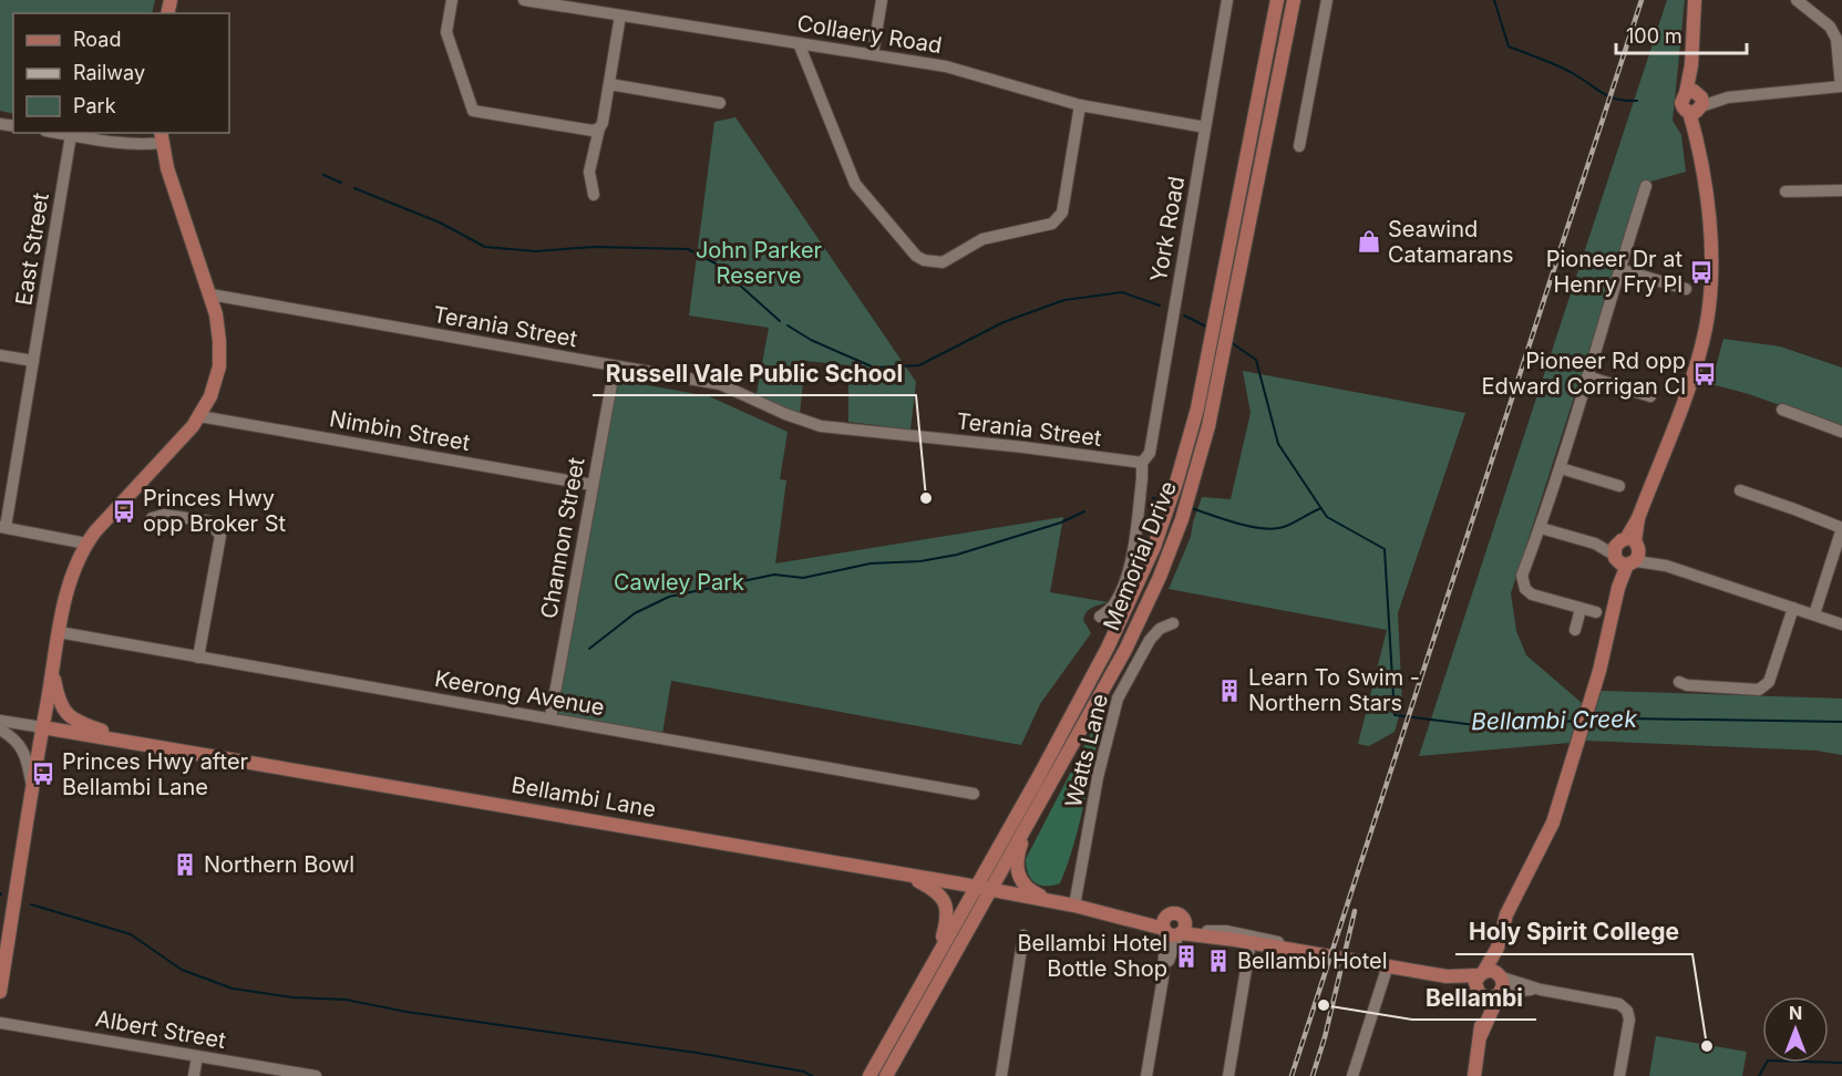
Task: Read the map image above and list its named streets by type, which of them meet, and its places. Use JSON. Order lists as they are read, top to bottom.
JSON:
{
  "streets": {
    "main road": ["Memorial Drive", "Bellambi Lane"],
    "street": [
      "Collaery Road",
      "York Road",
      "East Street",
      "Terania Street",
      "Nimbin Street",
      "Channon Street",
      "Keerong Avenue",
      "Watts Lane",
      "Albert Street"
    ]
  },
  "crossings": [
    ["Collaery Road", "York Road"],
    ["York Road", "Terania Street"],
    ["Terania Street", "Channon Street"],
    ["Nimbin Street", "Channon Street"],
    ["Channon Street", "Keerong Avenue"],
    ["Memorial Drive", "Bellambi Lane"],
    ["Watts Lane", "Bellambi Lane"]
  ],
  "water": ["Bellambi Creek"],
  "parks": ["John Parker Reserve", "Cawley Park"],
  "places": {
    "shop": ["Seawind Catamarans"],
    "bus stop": [
      "Pioneer Dr at Henry Fry Pl",
      "Pioneer Rd opp Edward Corrigan Cl",
      "Princes Hwy opp Broker St",
      "Princes Hwy after Bellambi Lane"
    ],
    "other": ["Russell Vale Public School", "Bellambi", "Holy Spirit College"],
    "building": [
      "Learn To Swim - Northern Stars",
      "Northern Bowl",
      "Bellambi Hotel Bottle Shop",
      "Bellambi Hotel"
    ]
  },
  "legend": ["Road", "Railway", "Park"],
  "scale_bar": "100 m",
  "north": "top"
}
